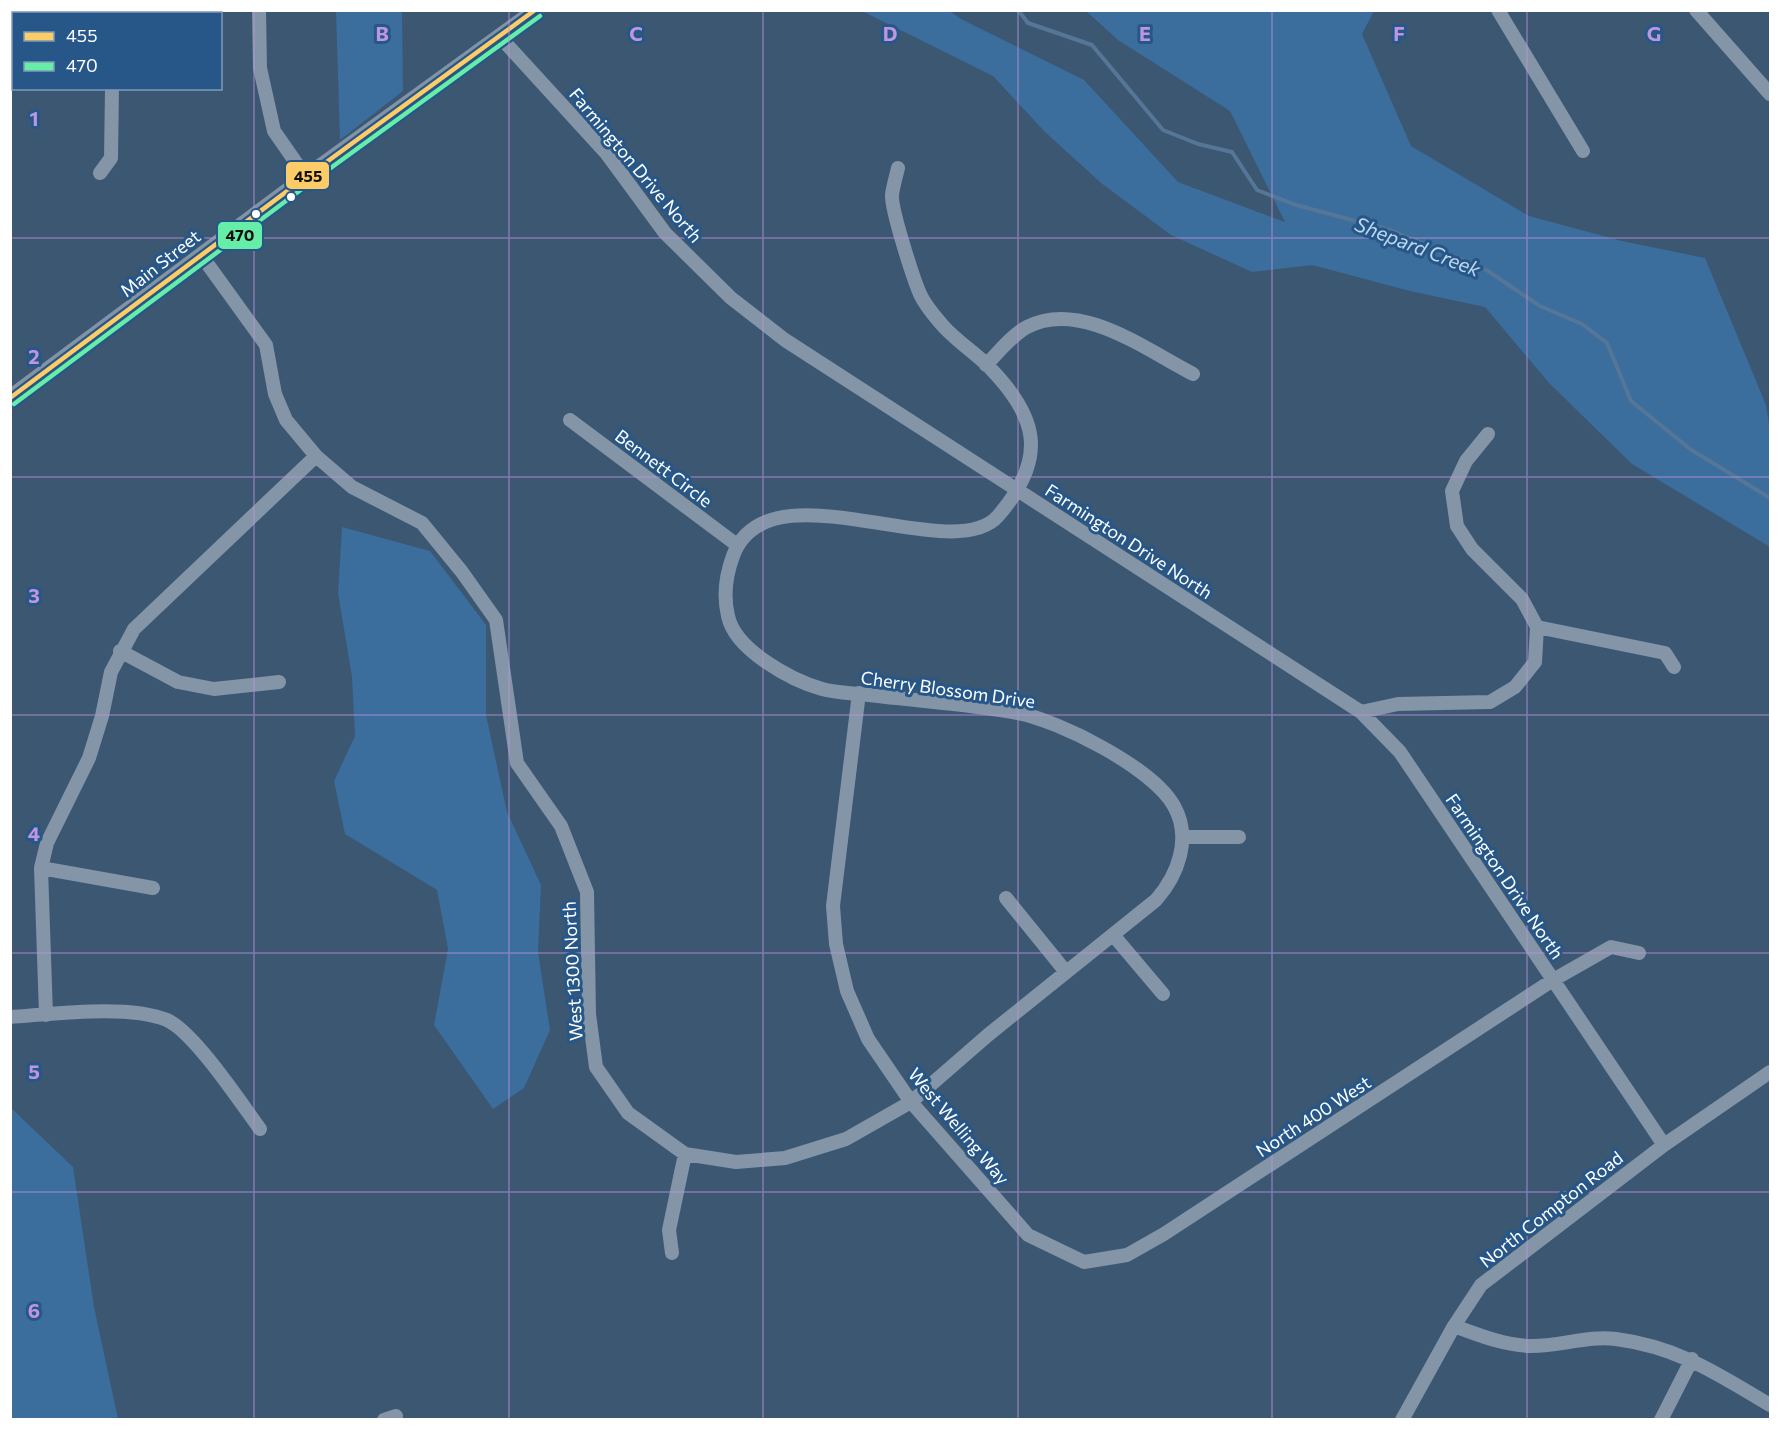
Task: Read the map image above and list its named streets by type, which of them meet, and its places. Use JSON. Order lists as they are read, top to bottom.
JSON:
{
  "streets": {
    "main road": ["Main Street"],
    "street": [
      "Farmington Drive North",
      "Bennett Circle",
      "Cherry Blossom Drive",
      "West 1300 North",
      "North 400 West",
      "West Welling Way",
      "North Compton Road"
    ]
  },
  "crossings": [
    ["Farmington Drive North", "Main Street"],
    ["Farmington Drive North", "North 400 West"],
    ["Farmington Drive North", "North Compton Road"],
    ["Main Street", "West 1300 North"],
    ["Bennett Circle", "Cherry Blossom Drive"],
    ["Cherry Blossom Drive", "West Welling Way"],
    ["North 400 West", "West Welling Way"]
  ],
  "water": ["Shepard Creek"],
  "lines": ["transit line 455", "transit line 470"],
  "legend": ["455", "470"],
  "grid": {
    "columns": [
      "B",
      "C",
      "D",
      "E",
      "F",
      "G"
    ],
    "rows": [
      "1",
      "2",
      "3",
      "4",
      "5",
      "6"
    ]
  }
}
